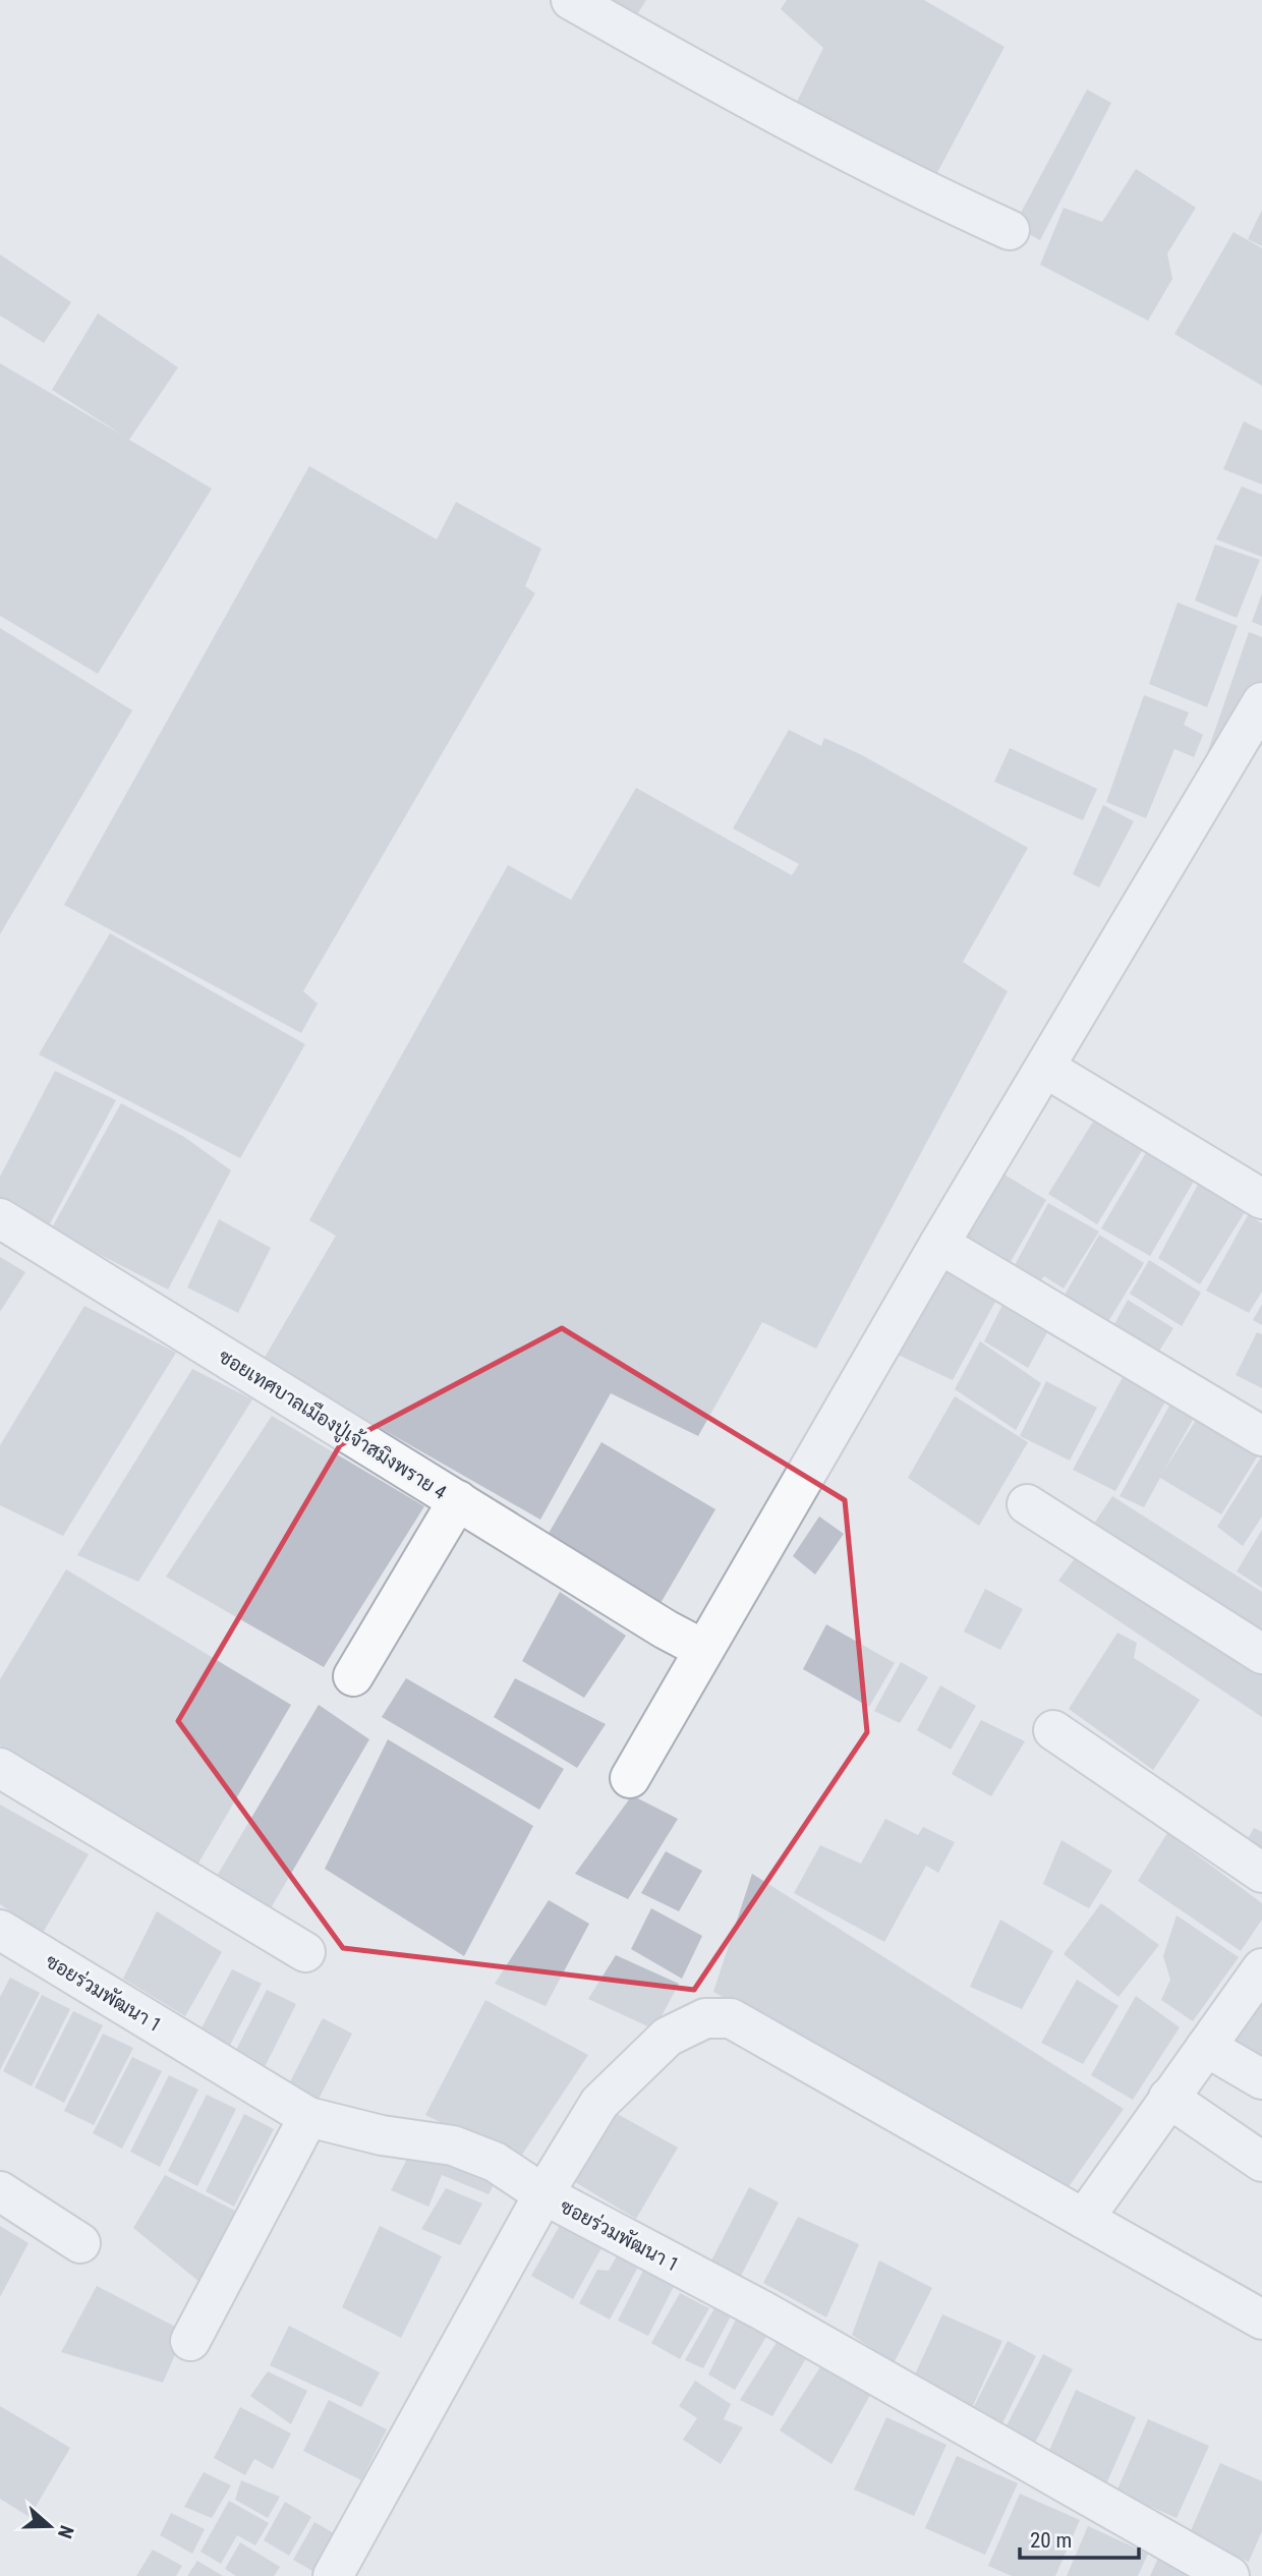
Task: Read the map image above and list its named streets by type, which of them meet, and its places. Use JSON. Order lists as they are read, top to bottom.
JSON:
{
  "streets": {
    "street": ["ซอยเทศบาลเมืองปู่เจ้าสมิงพราย 4", "ซอยร่วมพัฒนา 1"]
  },
  "scale_bar": "20 m",
  "north": "right"
}
